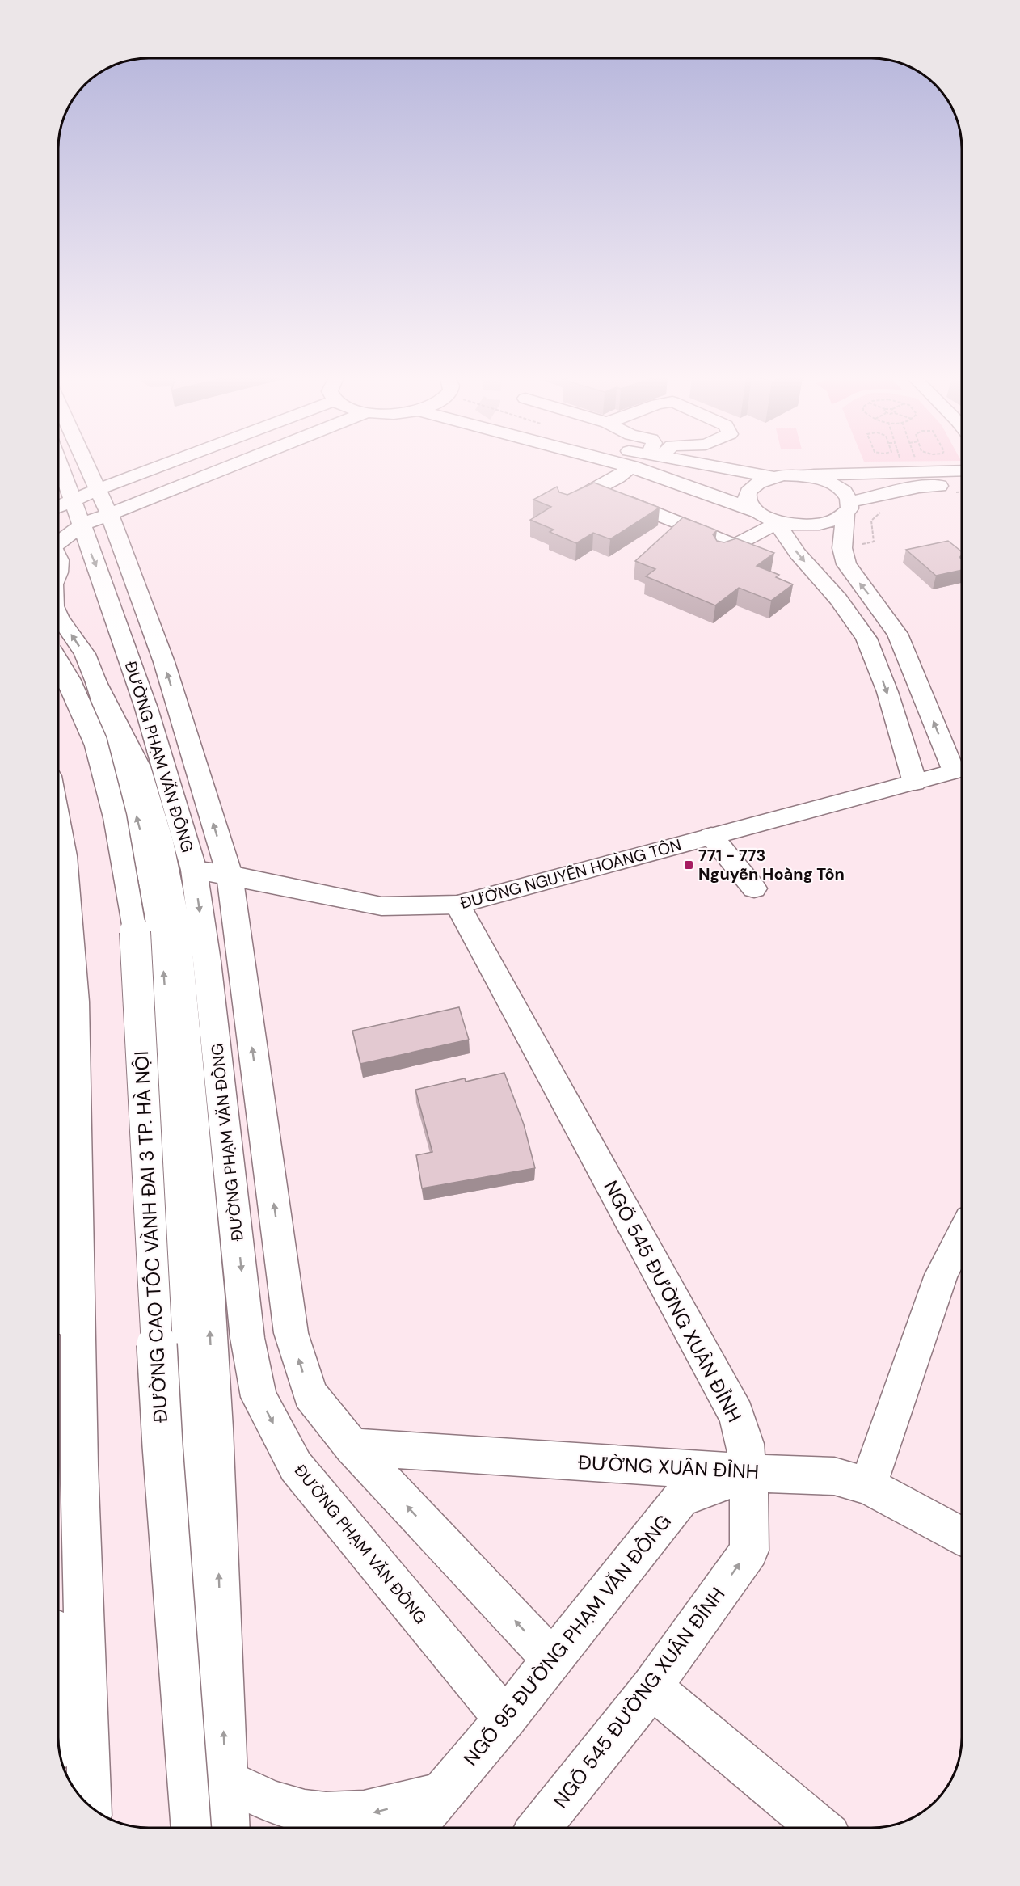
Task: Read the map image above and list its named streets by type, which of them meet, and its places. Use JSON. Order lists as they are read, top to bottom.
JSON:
{
  "streets": {
    "main road": [
      "ĐƯỜNG PHẠM VĂN ĐỒNG",
      "ĐƯỜNG NGUYỄN HOÀNG TÔN",
      "ĐƯỜNG CAO TỐC VÀNH ĐAI 3 TP. HÀ NỘI",
      "NGÕ 545 ĐƯỜNG XUÂN ĐỈNH",
      "ĐƯỜNG XUÂN ĐỈNH",
      "NGÕ 95 ĐƯỜNG PHẠM VĂN ĐỒNG"
    ]
  },
  "crossings": [
    ["ĐƯỜNG PHẠM VĂN ĐỒNG", "ĐƯỜNG NGUYỄN HOÀNG TÔN"],
    ["ĐƯỜNG PHẠM VĂN ĐỒNG", "ĐƯỜNG XUÂN ĐỈNH"],
    ["ĐƯỜNG PHẠM VĂN ĐỒNG", "NGÕ 95 ĐƯỜNG PHẠM VĂN ĐỒNG"],
    ["ĐƯỜNG NGUYỄN HOÀNG TÔN", "NGÕ 545 ĐƯỜNG XUÂN ĐỈNH"],
    ["NGÕ 545 ĐƯỜNG XUÂN ĐỈNH", "ĐƯỜNG XUÂN ĐỈNH"],
    ["NGÕ 545 ĐƯỜNG XUÂN ĐỈNH", "NGÕ 95 ĐƯỜNG PHẠM VĂN ĐỒNG"],
    ["ĐƯỜNG XUÂN ĐỈNH", "NGÕ 95 ĐƯỜNG PHẠM VĂN ĐỒNG"]
  ],
  "places": {
    "transit": ["771 - 773 Nguyễn Hoàng Tôn"]
  }
}
